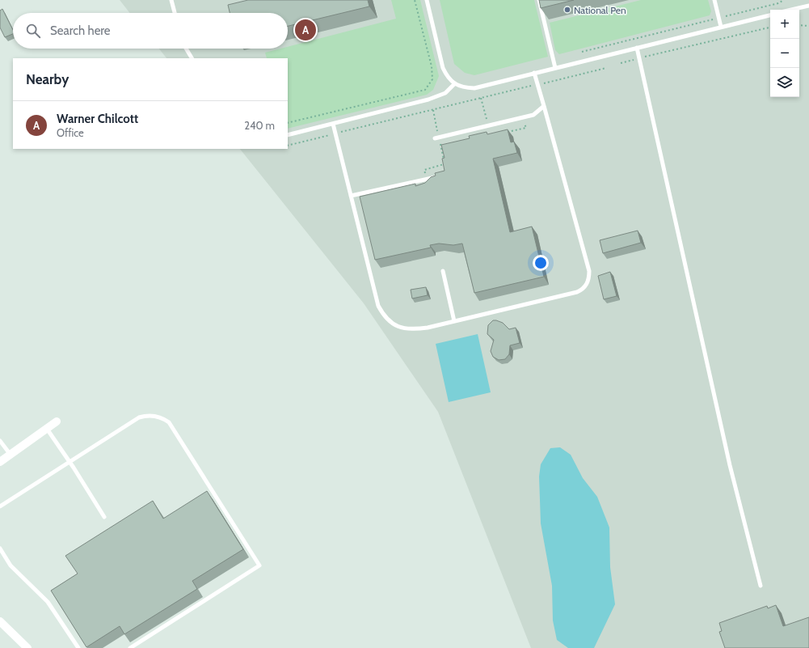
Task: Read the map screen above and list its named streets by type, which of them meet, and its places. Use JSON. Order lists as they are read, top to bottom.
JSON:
{
  "places": ["National Pen"],
  "page": {
    "map_buttons": ["+", "−"],
    "search": "Search here",
    "pins": "A",
    "heading": "Nearby",
    "list": [
      {
        "mark": "A",
        "name": "Warner Chilcott",
        "note": "Office",
        "value": "240 m"
      }
    ]
  }
}
